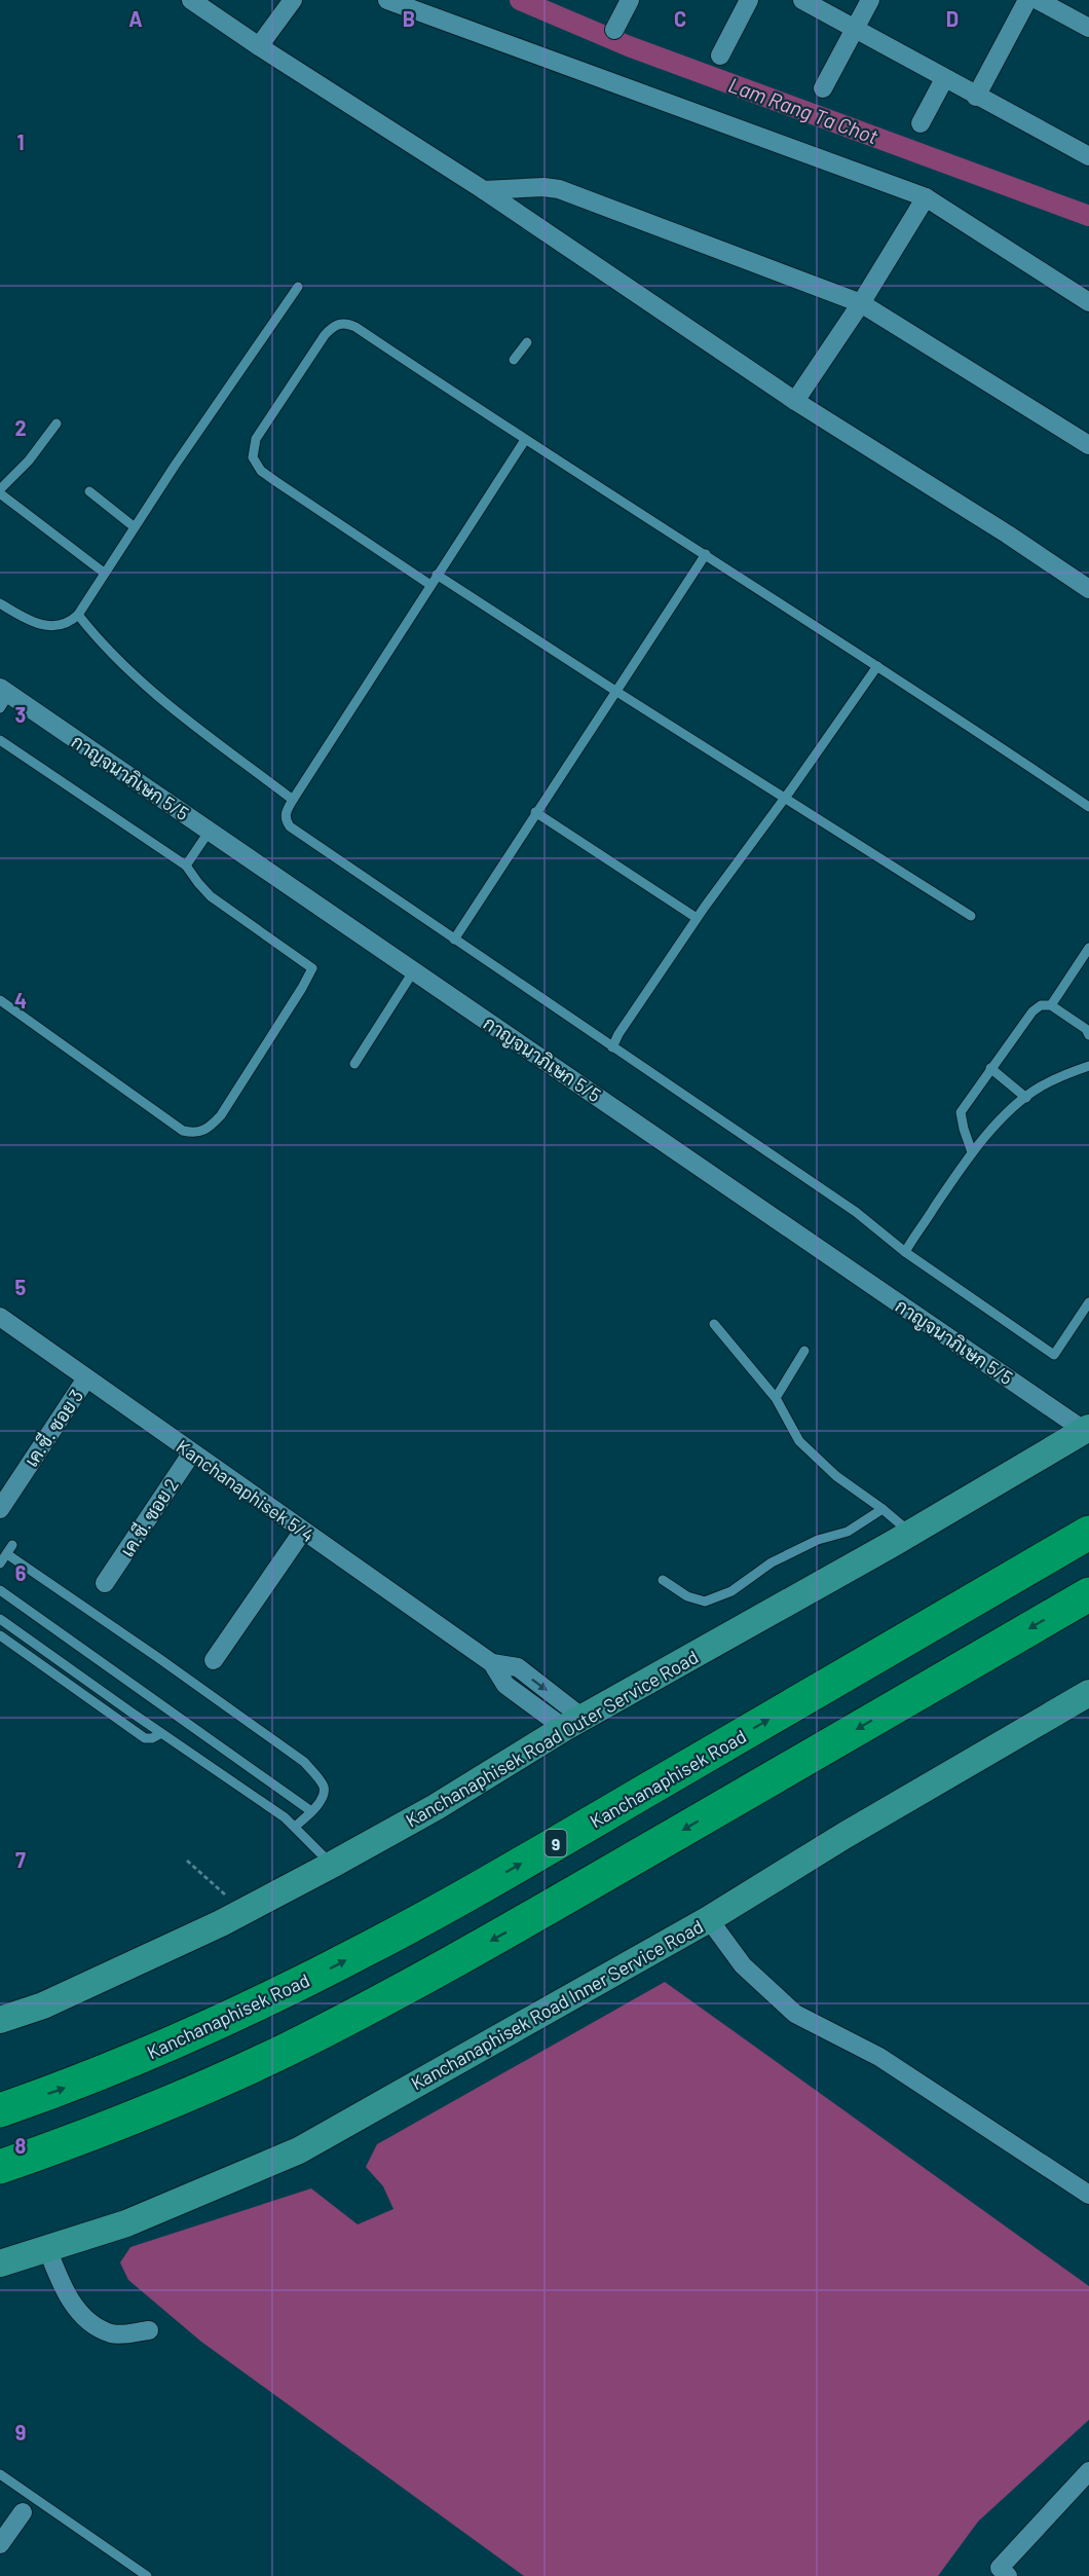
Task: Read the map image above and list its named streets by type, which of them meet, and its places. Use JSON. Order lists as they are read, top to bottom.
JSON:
{
  "streets": {
    "highway": ["Kanchanaphisek Road", "9"],
    "main road": ["Kanchanaphisek Road Outer Service Road", "Kanchanaphisek Road Inner Service Road"],
    "street": [
      "กาญจนาภิเษก 5/5",
      "เค.ซี. ซอย 3",
      "Kanchanaphisek 5/4",
      "เค.ซี. ซอย 2"
    ]
  },
  "crossings": [
    ["กาญจนาภิเษก 5/5", "Kanchanaphisek Road Outer Service Road"],
    ["เค.ซี. ซอย 3", "Kanchanaphisek 5/4"],
    ["Kanchanaphisek 5/4", "เค.ซี. ซอย 2"],
    ["Kanchanaphisek 5/4", "Kanchanaphisek Road Outer Service Road"]
  ],
  "water": ["Lam Rang Ta Chot"],
  "grid": {
    "columns": [
      "A",
      "B",
      "C",
      "D"
    ],
    "rows": [
      "1",
      "2",
      "3",
      "4",
      "5",
      "6",
      "7",
      "8",
      "9"
    ]
  }
}
